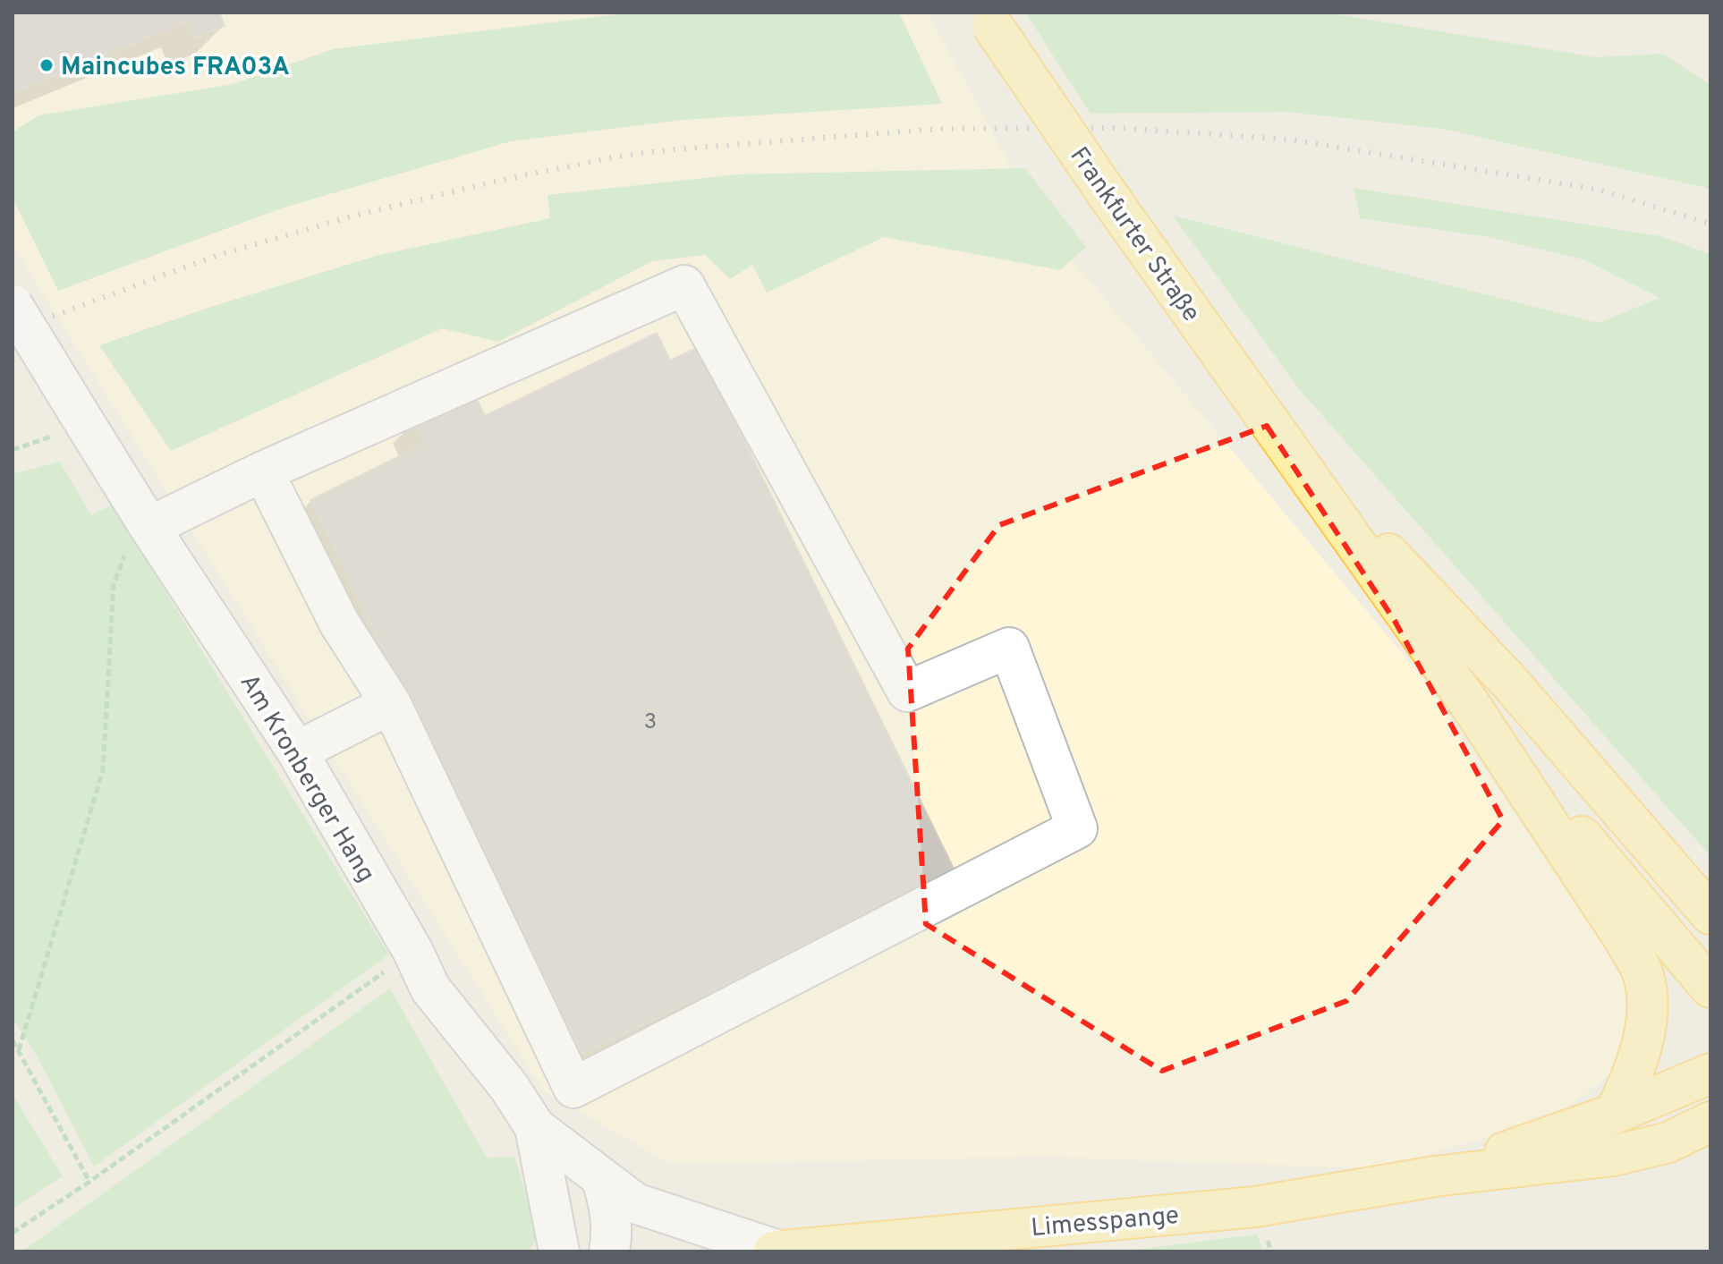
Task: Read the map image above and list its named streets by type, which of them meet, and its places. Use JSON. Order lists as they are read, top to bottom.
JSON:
{
  "streets": {
    "main road": ["Frankfurter Straße", "Limesspange"],
    "street": ["Am Kronberger Hang"]
  },
  "crossings": [
    ["Am Kronberger Hang", "Limesspange"]
  ],
  "places": ["Maincubes FRA03A"],
  "house_numbers": ["3"]
}
